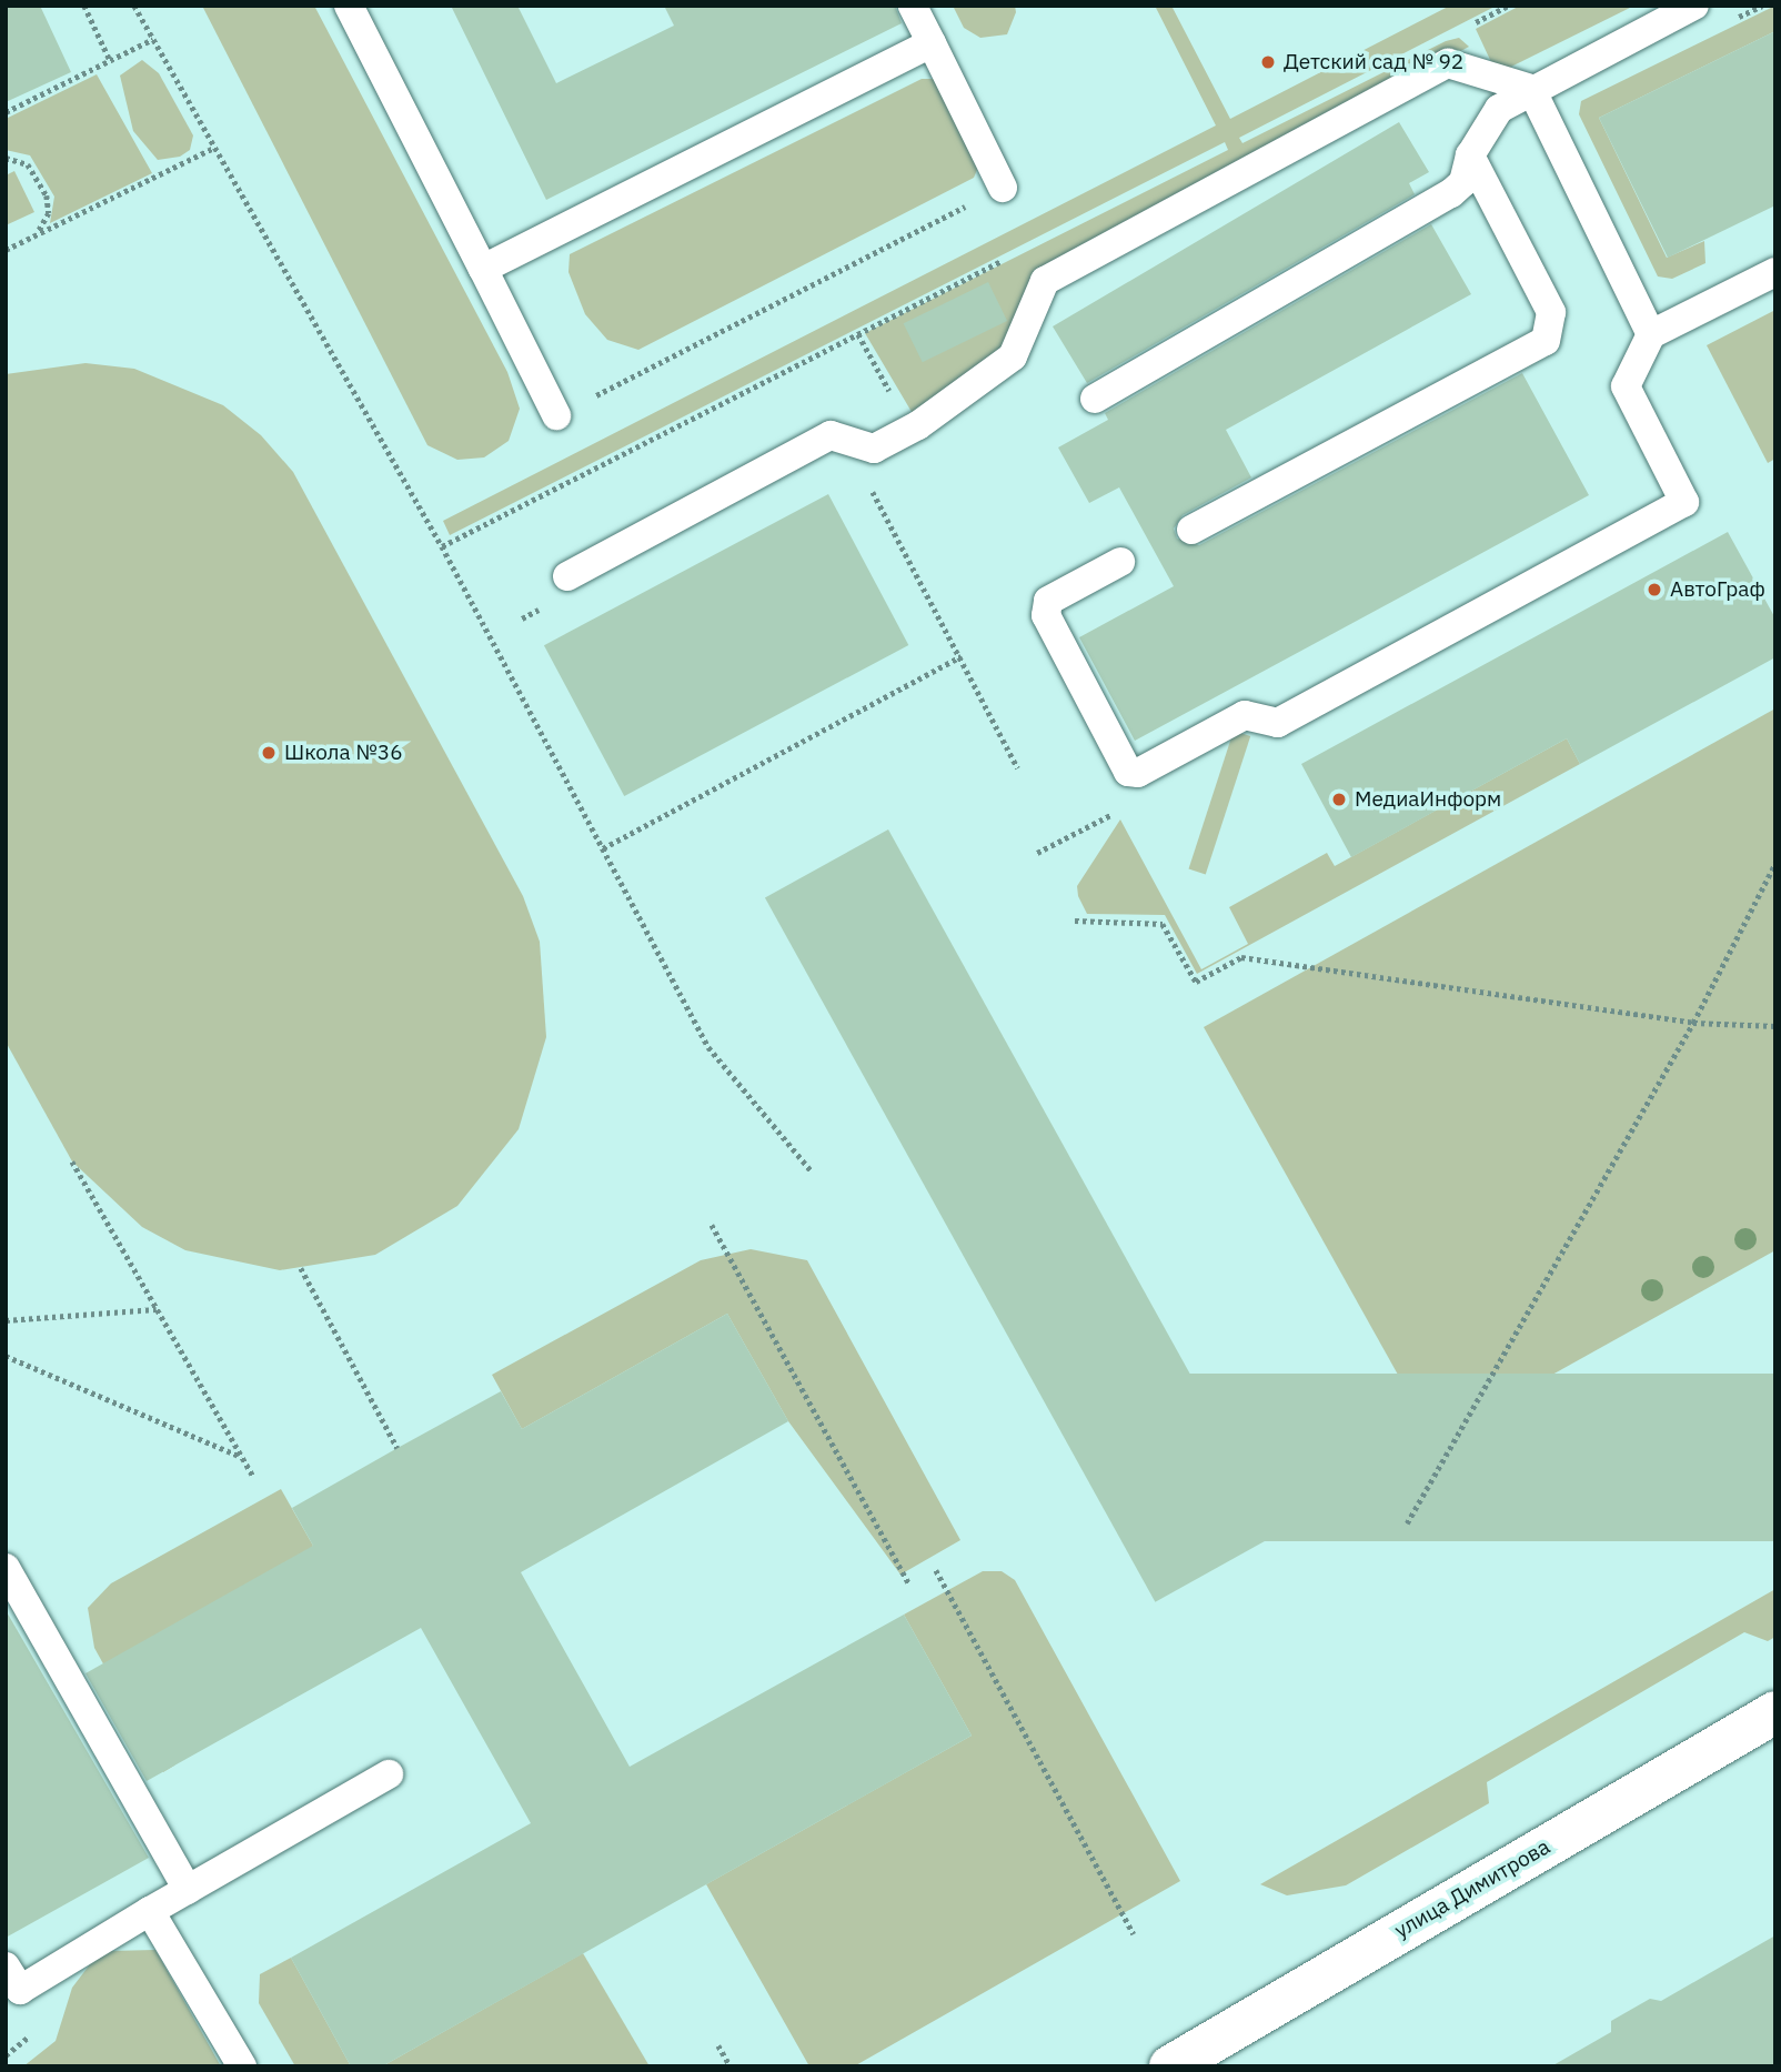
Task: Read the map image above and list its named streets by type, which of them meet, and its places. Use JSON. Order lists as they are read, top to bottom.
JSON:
{
  "streets": {
    "street": ["улица Димитрова"]
  },
  "places": [
    "Детский сад № 92",
    "АвтоГраф",
    "Школа №36",
    "МедиаИнформ"
  ]
}
